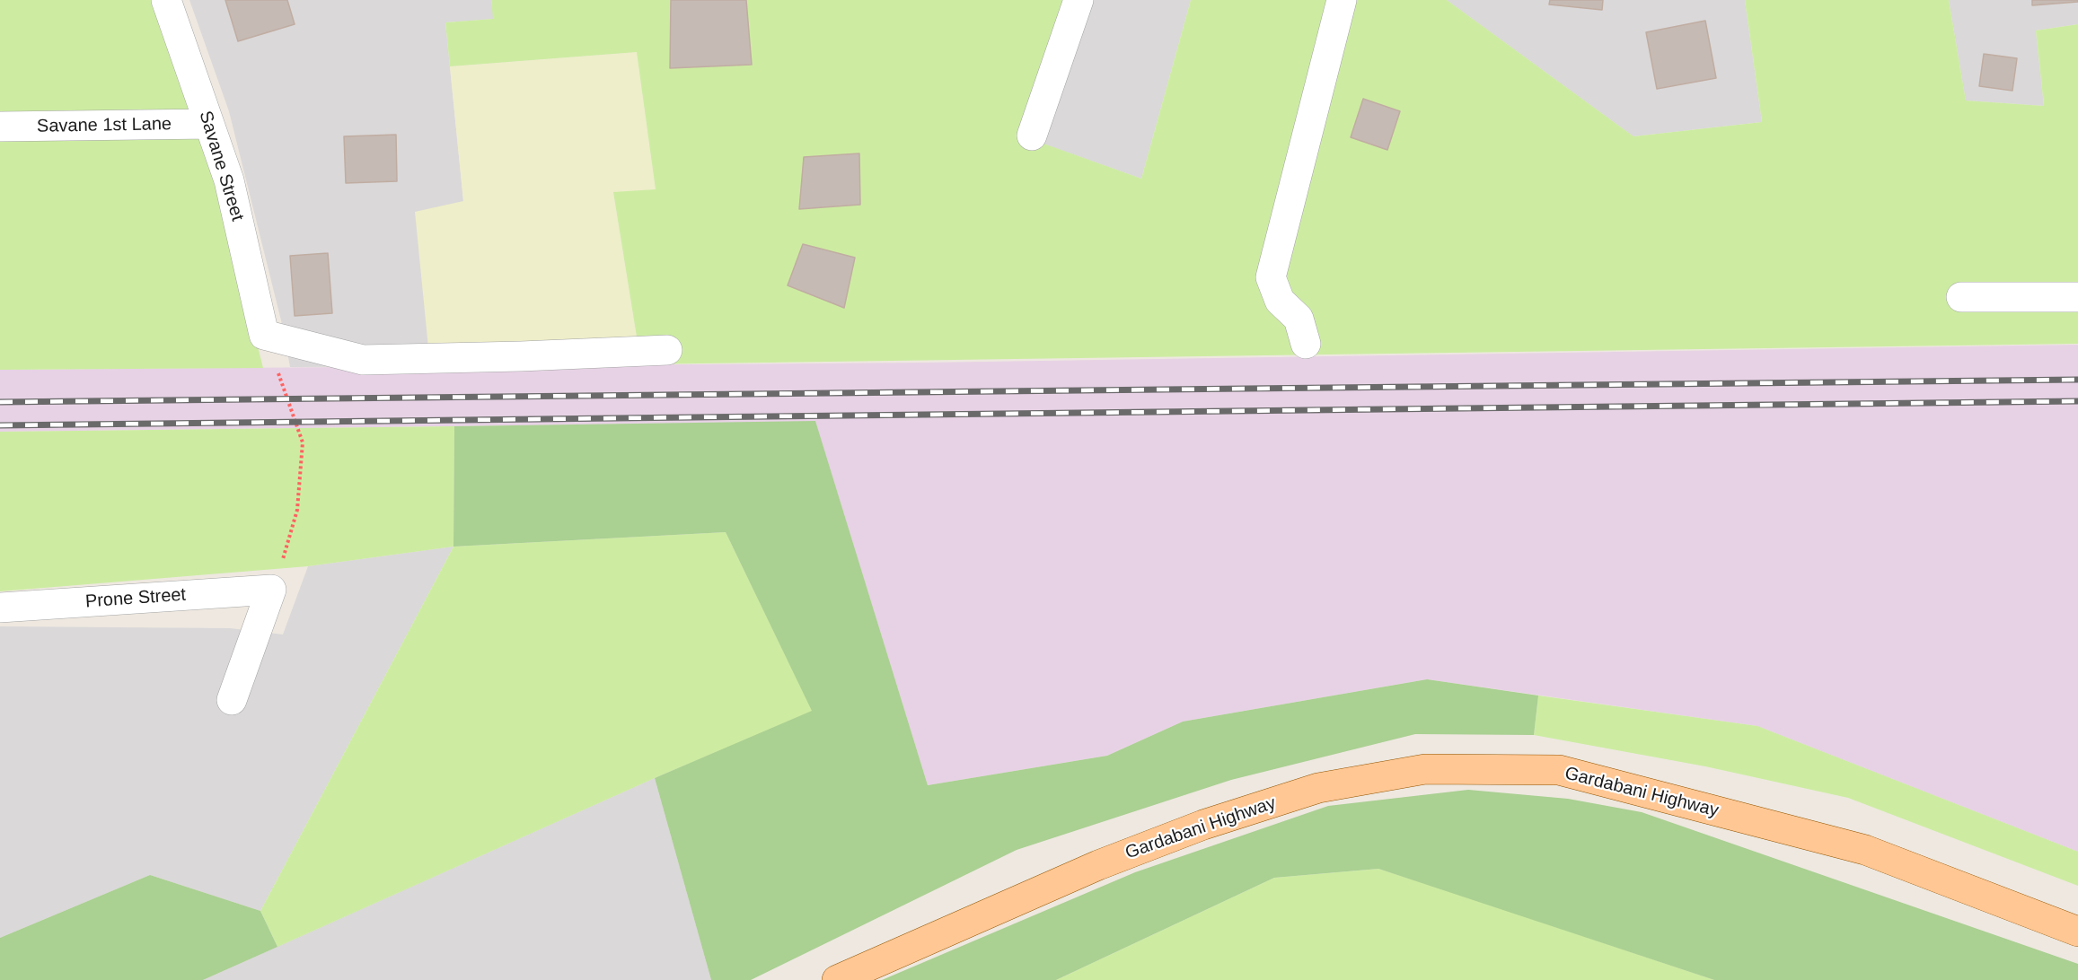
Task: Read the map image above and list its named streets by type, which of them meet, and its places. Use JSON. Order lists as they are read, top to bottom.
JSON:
{
  "streets": {
    "main road": ["Gardabani Highway"],
    "street": ["Savane 1st Lane", "Savane Street", "Prone Street"]
  },
  "crossings": [
    ["Savane 1st Lane", "Savane Street"]
  ]
}
